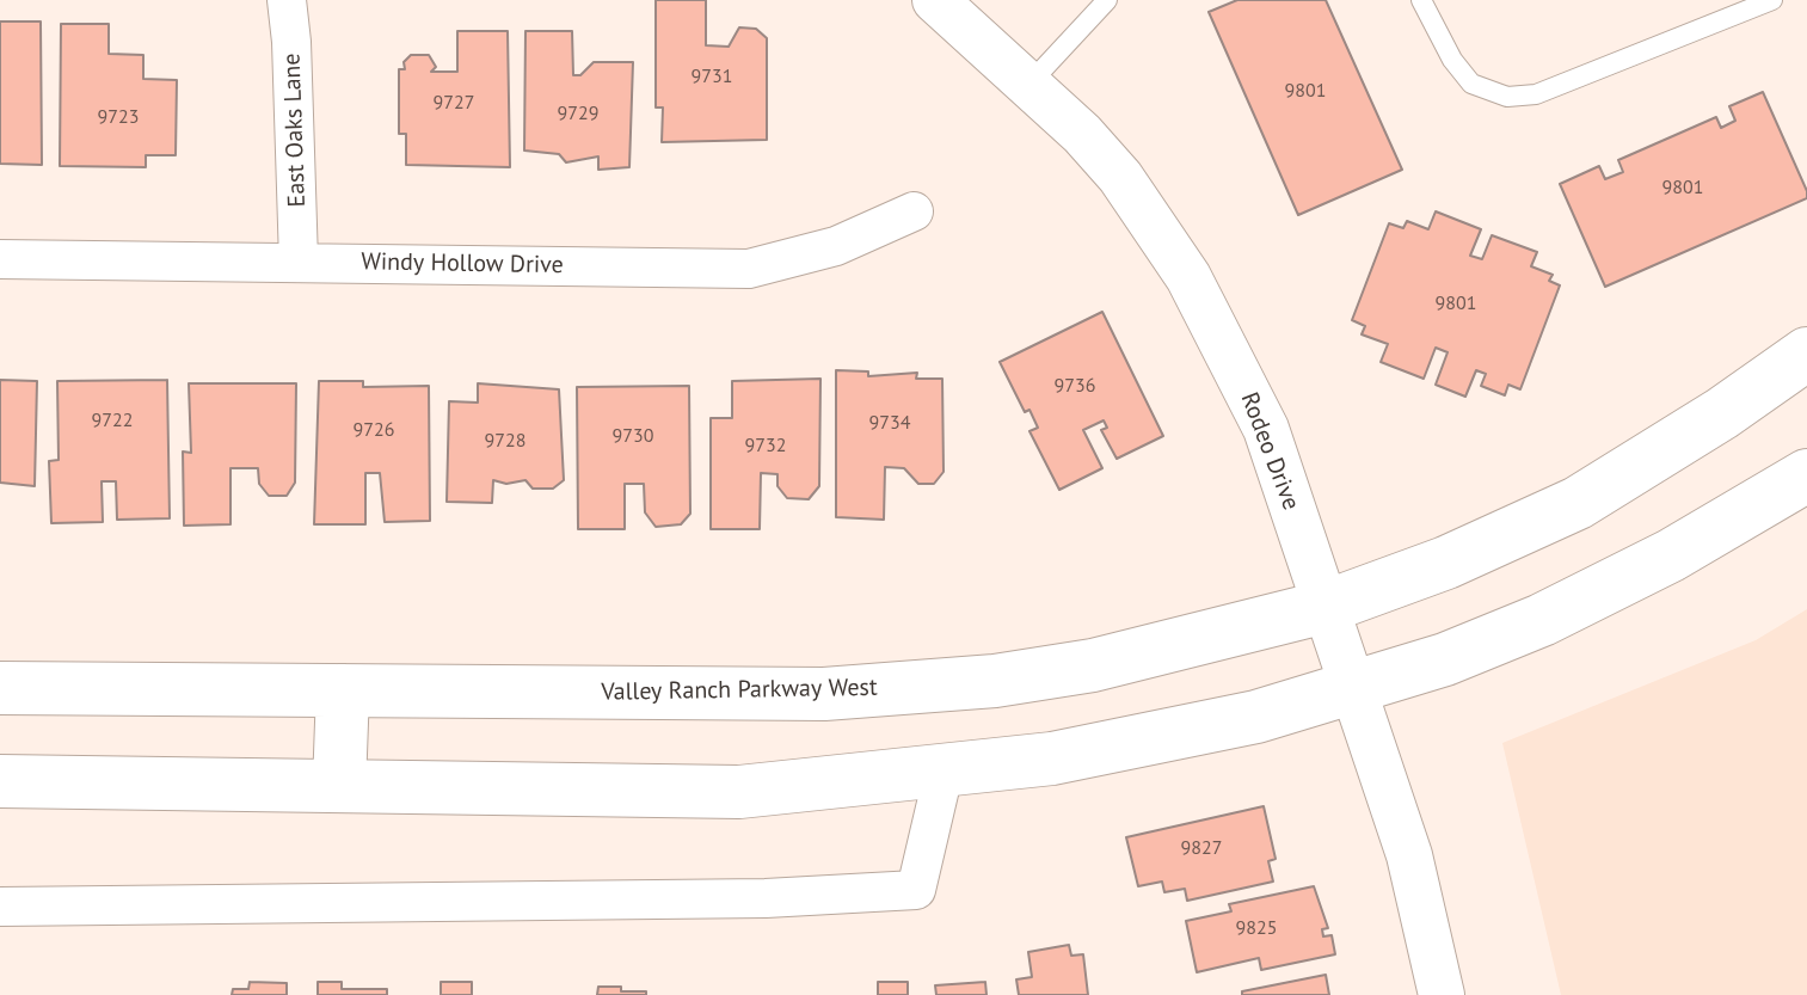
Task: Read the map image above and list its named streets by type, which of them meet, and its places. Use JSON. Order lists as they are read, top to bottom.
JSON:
{
  "streets": {
    "main road": ["Valley Ranch Parkway West"],
    "street": ["East Oaks Lane", "Windy Hollow Drive", "Rodeo Drive"]
  },
  "crossings": [
    ["East Oaks Lane", "Windy Hollow Drive"],
    ["Rodeo Drive", "Valley Ranch Parkway West"]
  ],
  "house_numbers": [
    "9731",
    "9801",
    "9727",
    "9729",
    "9723",
    "9801",
    "9801",
    "9736",
    "9722",
    "9734",
    "9726",
    "9730",
    "9728",
    "9732",
    "9827",
    "9825"
  ]
}
